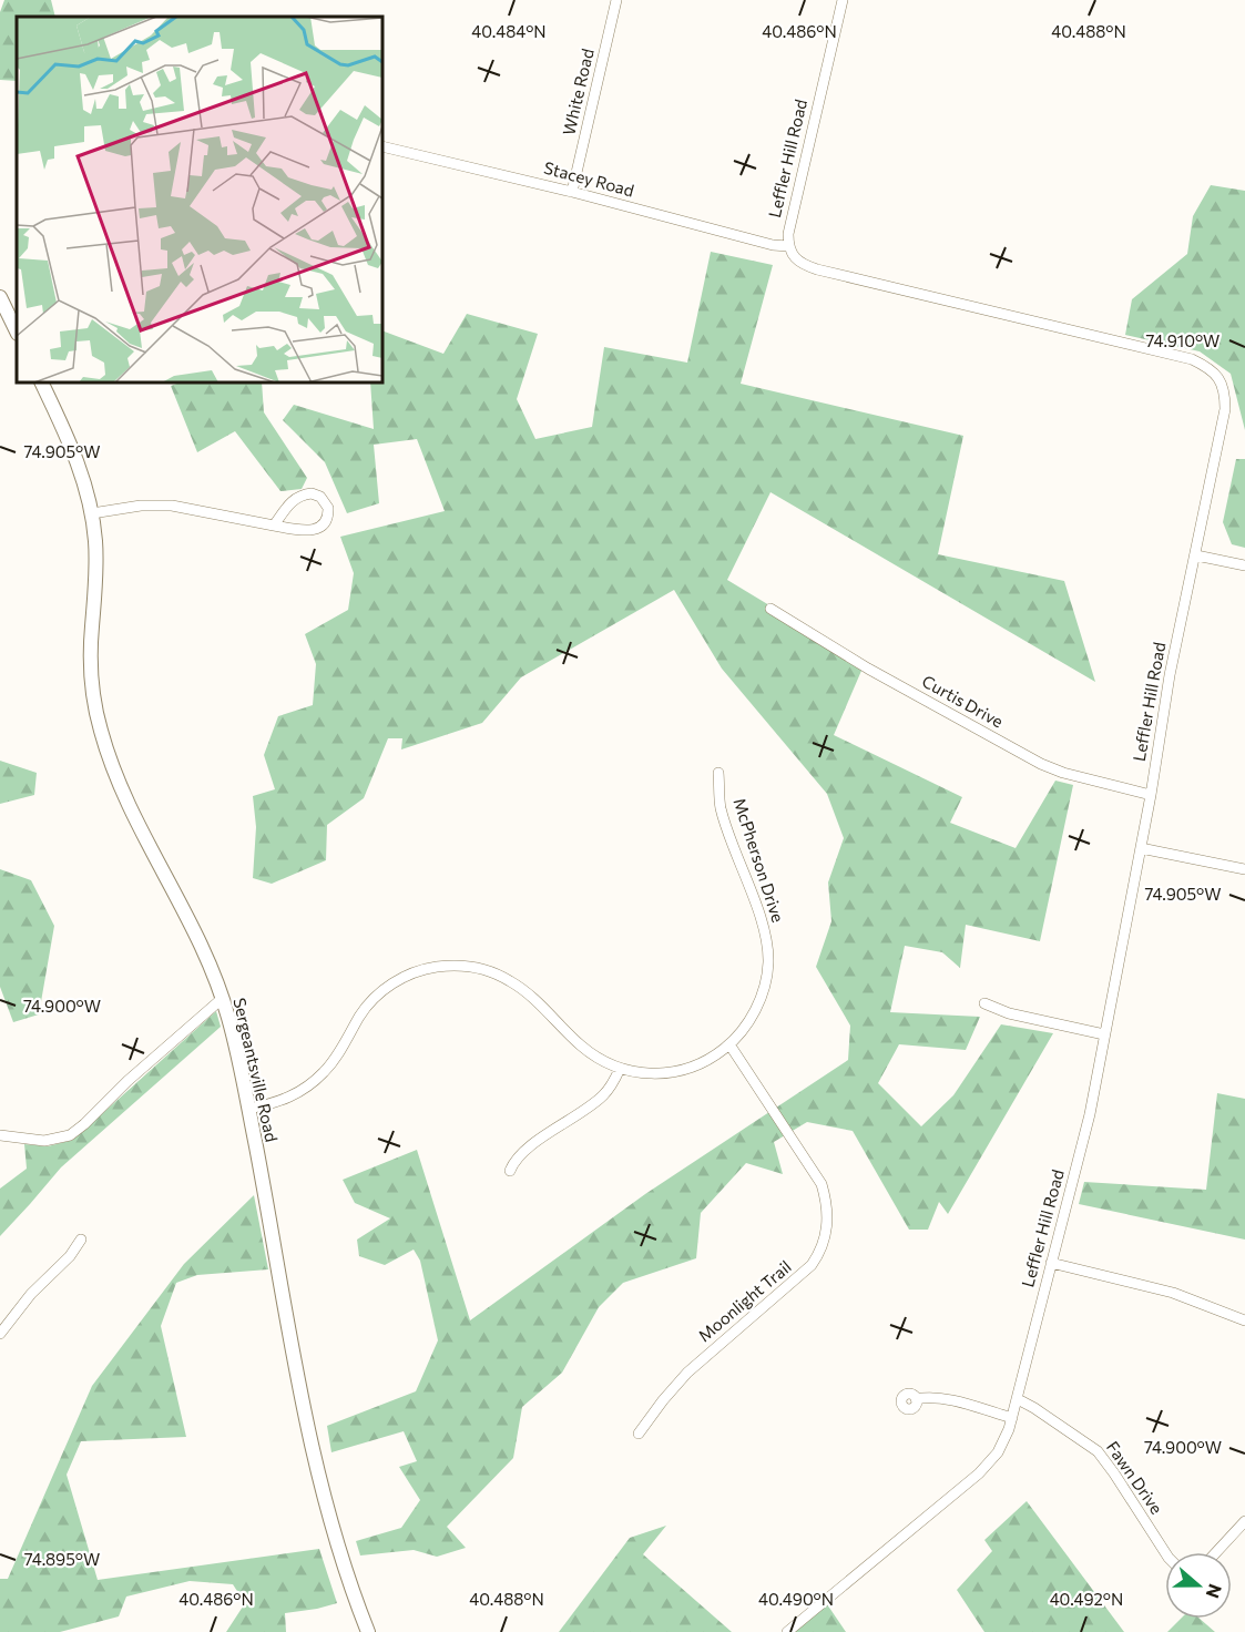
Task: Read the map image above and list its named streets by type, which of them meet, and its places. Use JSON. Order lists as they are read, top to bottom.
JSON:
{
  "streets": {
    "main road": ["Sergeantsville Road"],
    "street": [
      "White Road",
      "Leffler Hill Road",
      "Stacey Road",
      "Curtis Drive",
      "McPherson Drive",
      "Moonlight Trail",
      "Fawn Drive"
    ]
  },
  "crossings": [
    ["White Road", "Stacey Road"],
    ["Leffler Hill Road", "Stacey Road"],
    ["Leffler Hill Road", "Curtis Drive"],
    ["Leffler Hill Road", "Fawn Drive"],
    ["McPherson Drive", "Sergeantsville Road"],
    ["McPherson Drive", "Moonlight Trail"]
  ],
  "north": "right",
  "coordinates": [
    "40.486°N",
    "40.488°N",
    "40.484°N",
    "74.910°W",
    "74.905°W",
    "74.900°W",
    "74.895°W",
    "40.490°N",
    "40.492°N"
  ]
}
